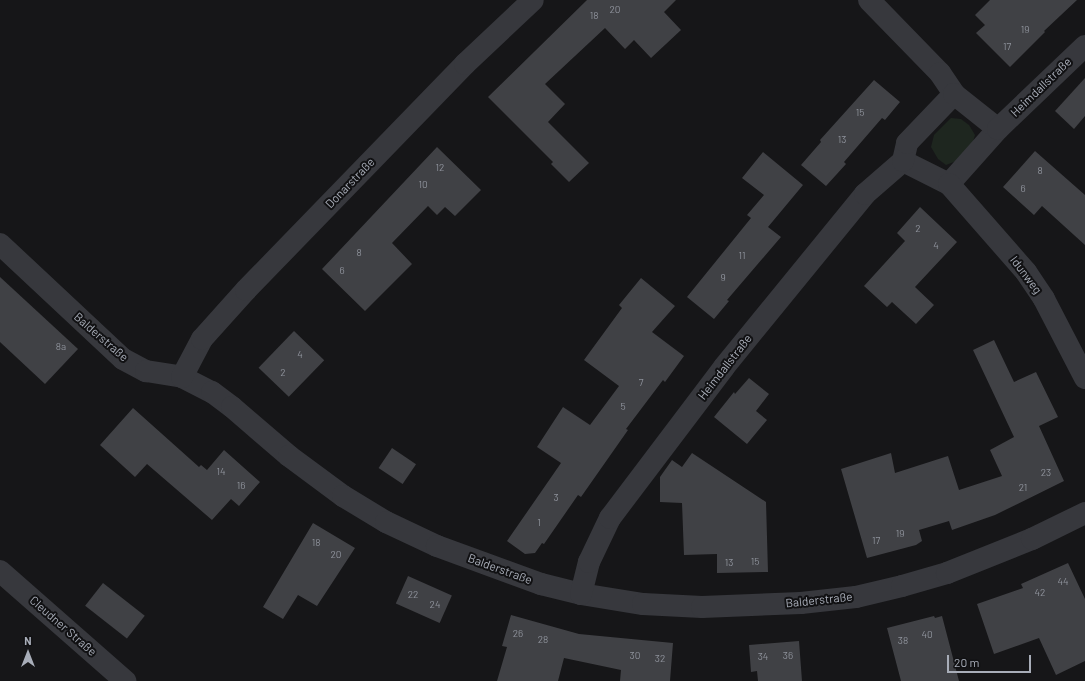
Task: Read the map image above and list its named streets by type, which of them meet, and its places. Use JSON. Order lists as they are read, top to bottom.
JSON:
{
  "streets": {
    "street": [
      "Heimdallstraße",
      "Donarstraße",
      "Idunweg",
      "Balderstraße",
      "Cleudner Straße"
    ]
  },
  "crossings": [
    ["Heimdallstraße", "Idunweg"],
    ["Heimdallstraße", "Balderstraße"],
    ["Donarstraße", "Balderstraße"]
  ],
  "house_numbers": [
    "20",
    "18",
    "19",
    "17",
    "15",
    "13",
    "12",
    "8",
    "10",
    "6",
    "2",
    "4",
    "8",
    "11",
    "6",
    "9",
    "8a",
    "4",
    "2",
    "7",
    "5",
    "14",
    "23",
    "16",
    "21",
    "3",
    "1",
    "19",
    "17",
    "18",
    "20",
    "15",
    "13",
    "44",
    "42",
    "22",
    "24",
    "26",
    "40",
    "28",
    "38",
    "30",
    "36",
    "34",
    "32"
  ],
  "scale_bar": "20 m",
  "north": "top"
}
